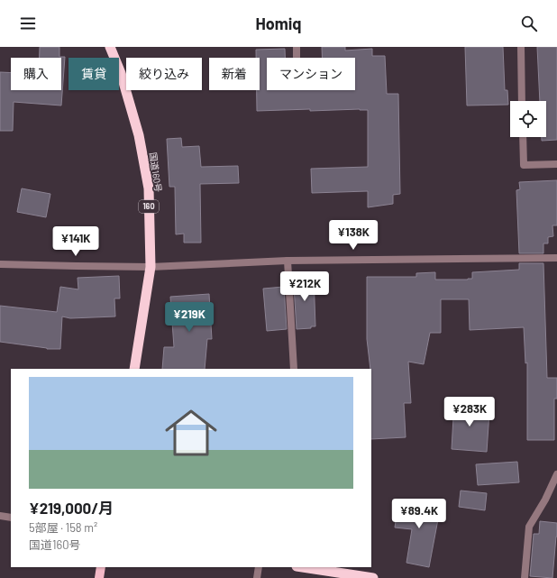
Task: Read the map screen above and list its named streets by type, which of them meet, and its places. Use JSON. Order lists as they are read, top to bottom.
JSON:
{
  "streets": {
    "highway": ["国道160号", "160"]
  },
  "page": {
    "header": "Homiq",
    "chip": [
      "購入",
      "賃貸",
      "絞り込み",
      "新着",
      "マンション"
    ],
    "price": [
      "¥138K",
      "¥141K",
      "¥212K",
      "¥219K",
      "¥283K",
      "¥89.4K"
    ],
    "list": [
      {
        "name": "¥219,000/月",
        "note": "5部屋 · 158 m² · 国道160号"
      }
    ]
  }
}
